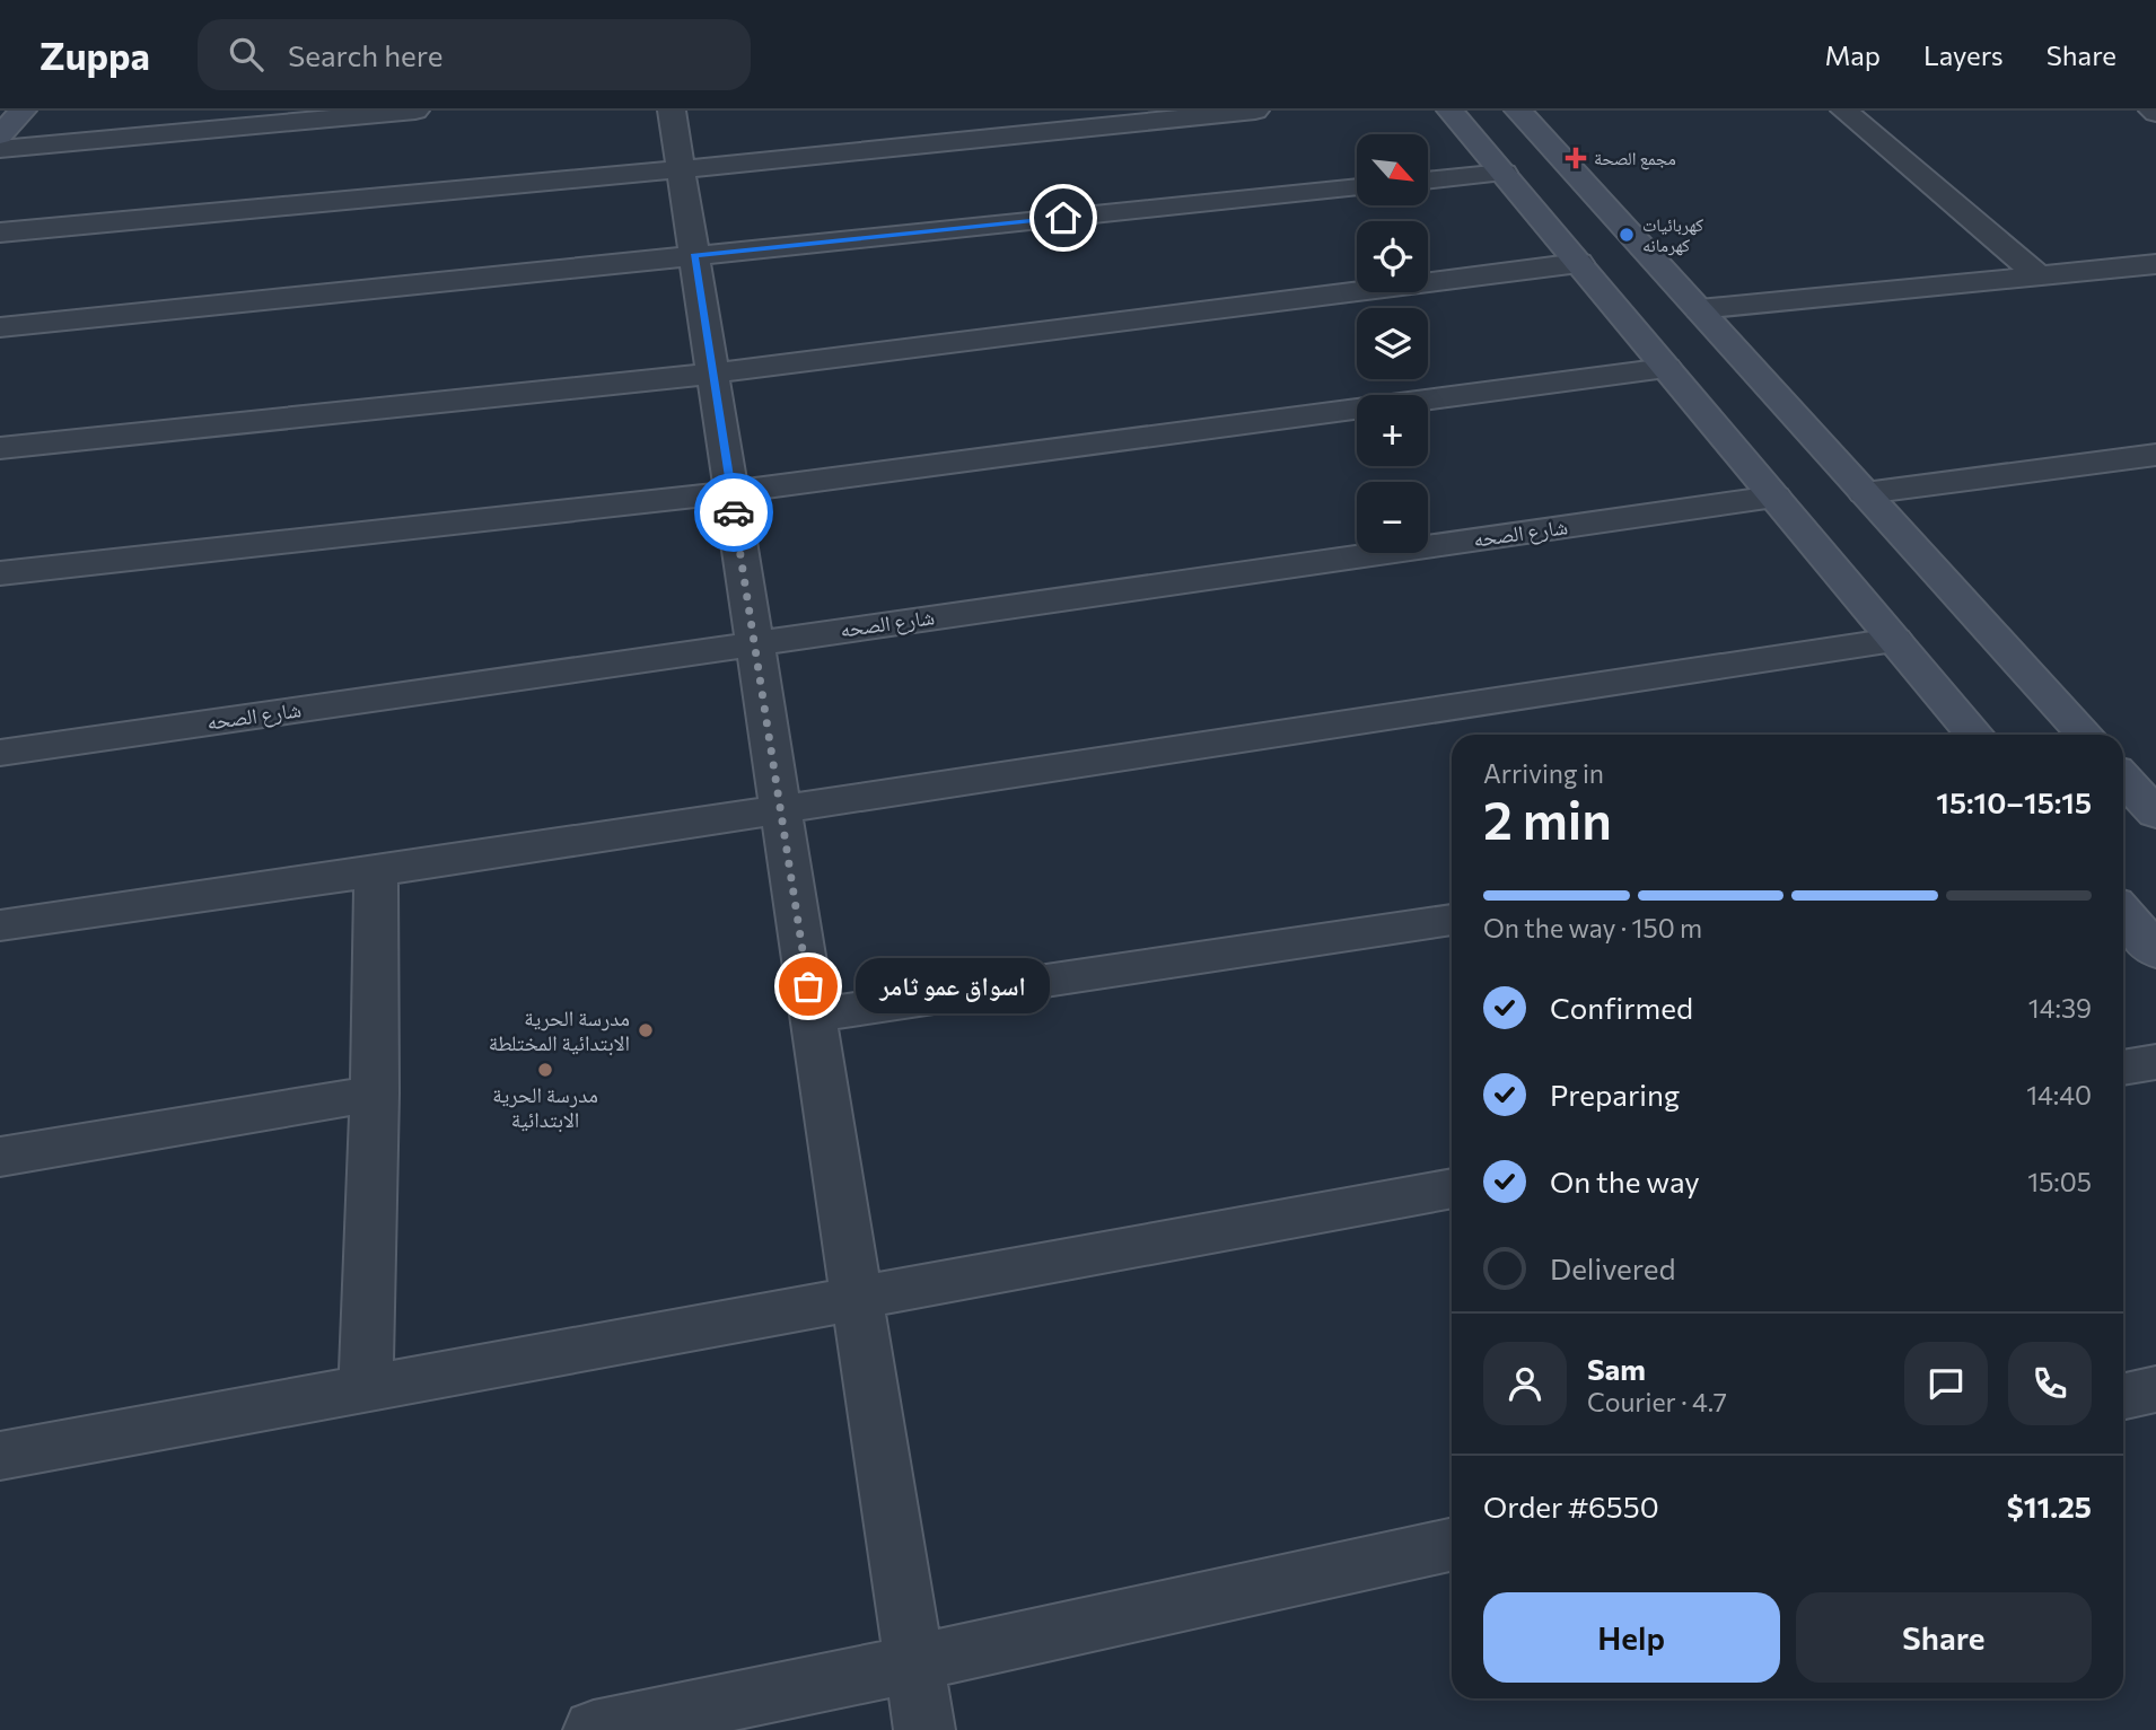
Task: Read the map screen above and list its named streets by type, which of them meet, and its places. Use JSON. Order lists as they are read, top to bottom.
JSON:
{
  "streets": {
    "street": ["شارع الصحه"]
  },
  "places": {
    "health": ["مجمع الصحة"],
    "other": [
      "كهربائيات كهرمانه",
      "اسواق عمو ثامر",
      "مدرسة الحرية الابتدائية المختلطة",
      "مدرسة الحرية الابتدائية"
    ]
  },
  "north": "bottom right",
  "page": {
    "header": "Zuppa",
    "search": "Search here",
    "nav": ["Map", "Layers", "Share"],
    "map_buttons": ["+", "−"],
    "heading": ["2 min", "Arriving in", "15:10–15:15"],
    "panel": [
      "Sam",
      "Courier · 4.7",
      "Order #6550",
      "$11.25"
    ],
    "bar": "On the way · 150 m",
    "bubble": "اسواق عمو ثامر",
    "list": [
      ["Confirmed", "14:39"],
      ["Preparing", "14:40"],
      ["On the way", "15:05"],
      "Delivered"
    ],
    "buttons": ["Help", "Share"]
  }
}
